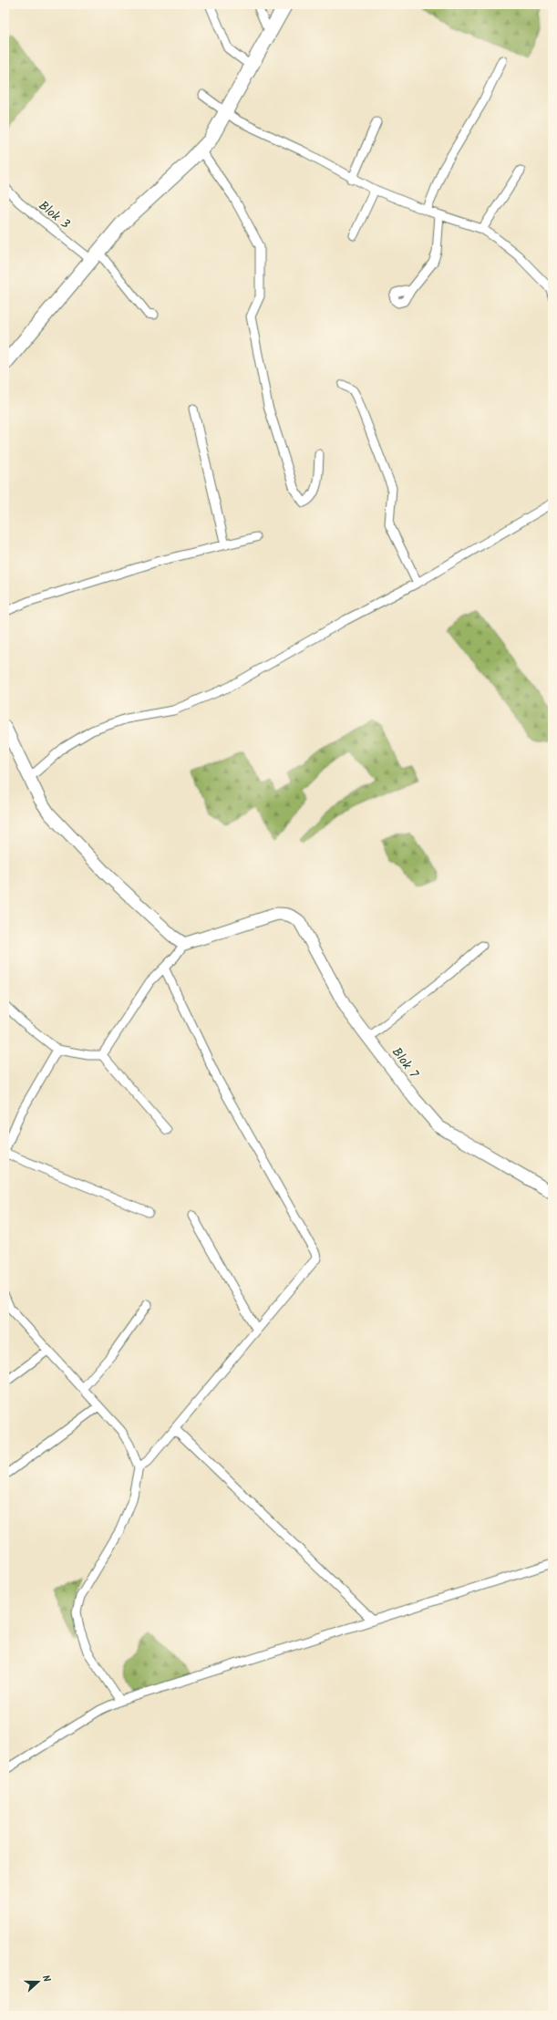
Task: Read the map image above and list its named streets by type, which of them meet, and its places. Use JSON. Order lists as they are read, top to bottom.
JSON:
{
  "streets": {
    "street": ["Blok 3", "Blok 7"]
  },
  "north": "right"
}
